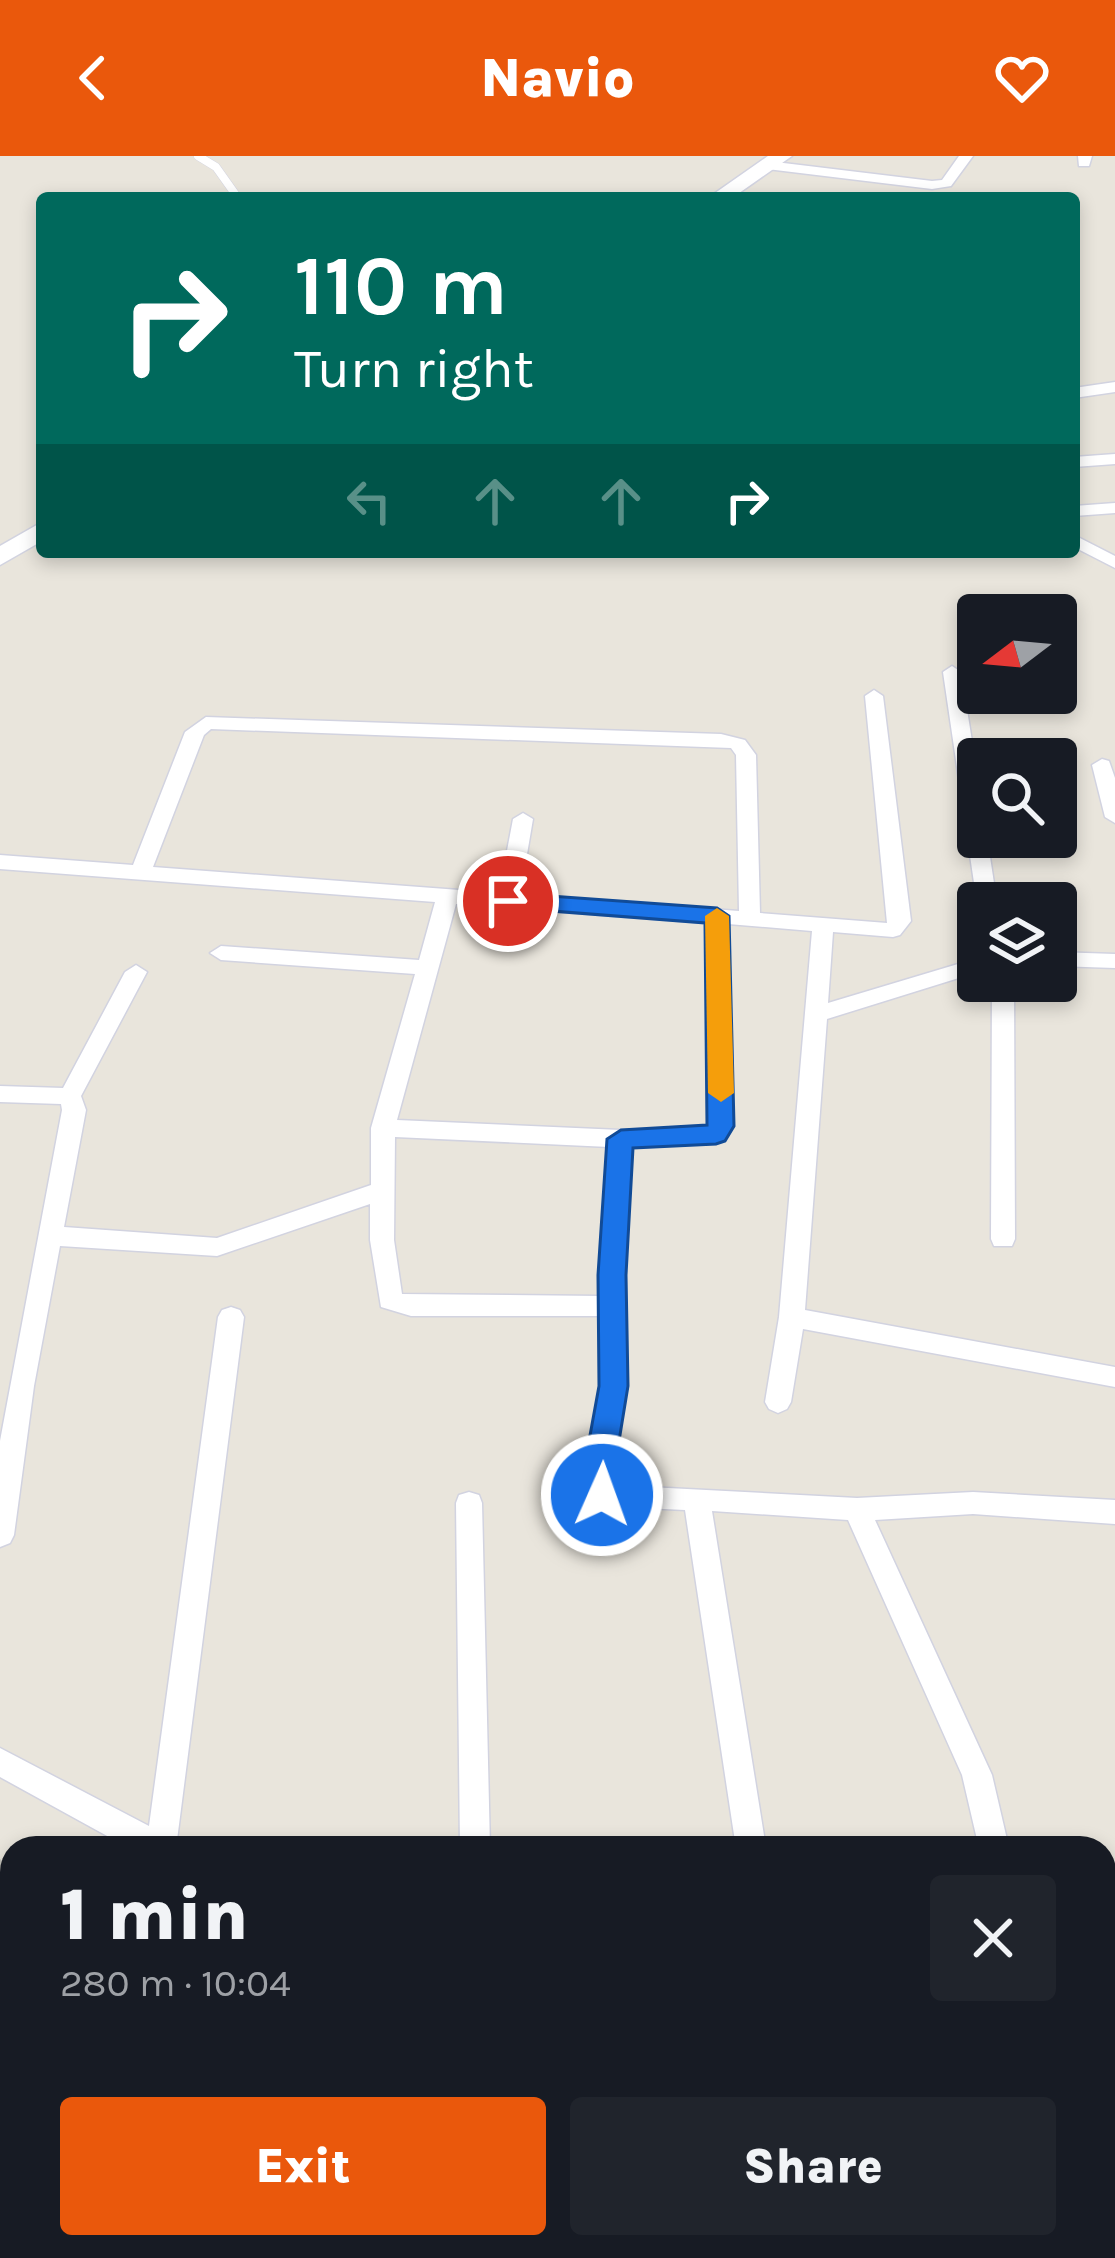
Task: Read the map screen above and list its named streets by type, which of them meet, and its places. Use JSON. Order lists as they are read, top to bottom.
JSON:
{
  "north": "left",
  "page": {
    "header": "Navio",
    "turn": ["110 m", "Turn right"],
    "heading": ["1 min", "280 m · 10:04"],
    "buttons": ["Exit", "Share"]
  }
}
